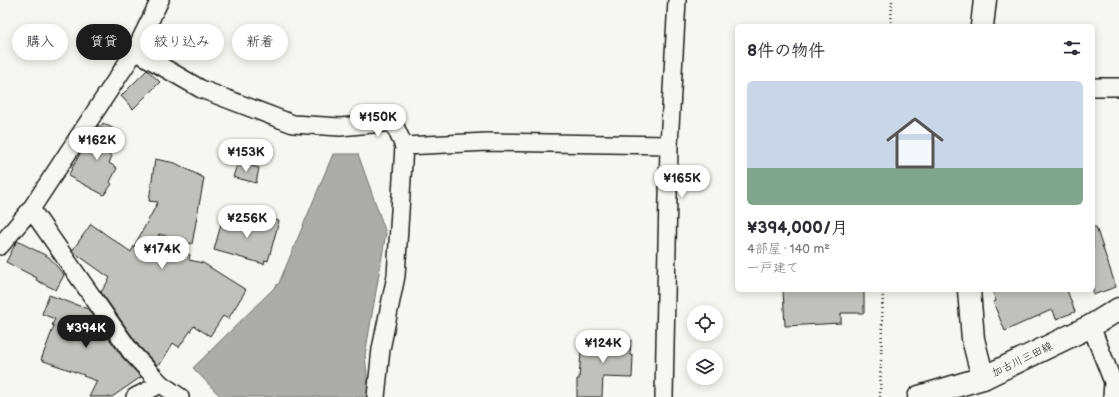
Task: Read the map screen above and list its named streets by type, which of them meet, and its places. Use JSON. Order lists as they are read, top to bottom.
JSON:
{
  "streets": {
    "main road": ["加古川三田線"]
  },
  "page": {
    "chip": [
      "購入",
      "賃貸",
      "絞り込み",
      "新着"
    ],
    "heading": "8件の物件",
    "list": [
      {
        "name": "¥394,000/月",
        "note": "4部屋 · 140 m² · 一戸建て"
      }
    ],
    "price": [
      "¥150K",
      "¥162K",
      "¥153K",
      "¥165K",
      "¥256K",
      "¥174K",
      "¥394K",
      "¥124K"
    ]
  }
}
